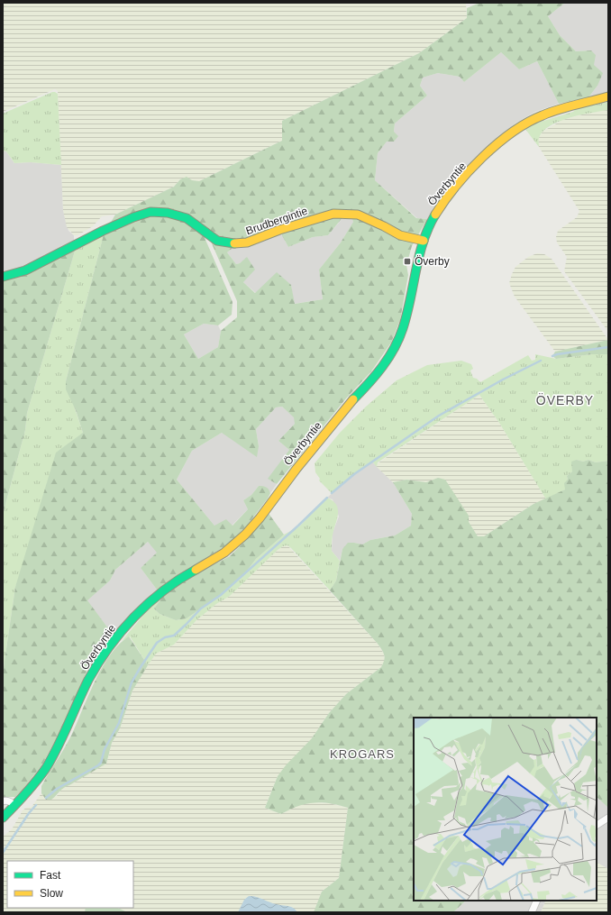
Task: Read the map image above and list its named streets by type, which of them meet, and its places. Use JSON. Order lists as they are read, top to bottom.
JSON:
{
  "streets": {
    "street": ["Överbyntie", "Brudbergintie"]
  },
  "crossings": [
    ["Överbyntie", "Brudbergintie"]
  ],
  "districts": ["ÖVERBY", "KROGARS"],
  "places": {
    "transit": ["Överby"]
  },
  "legend": ["Fast", "Slow"]
}
